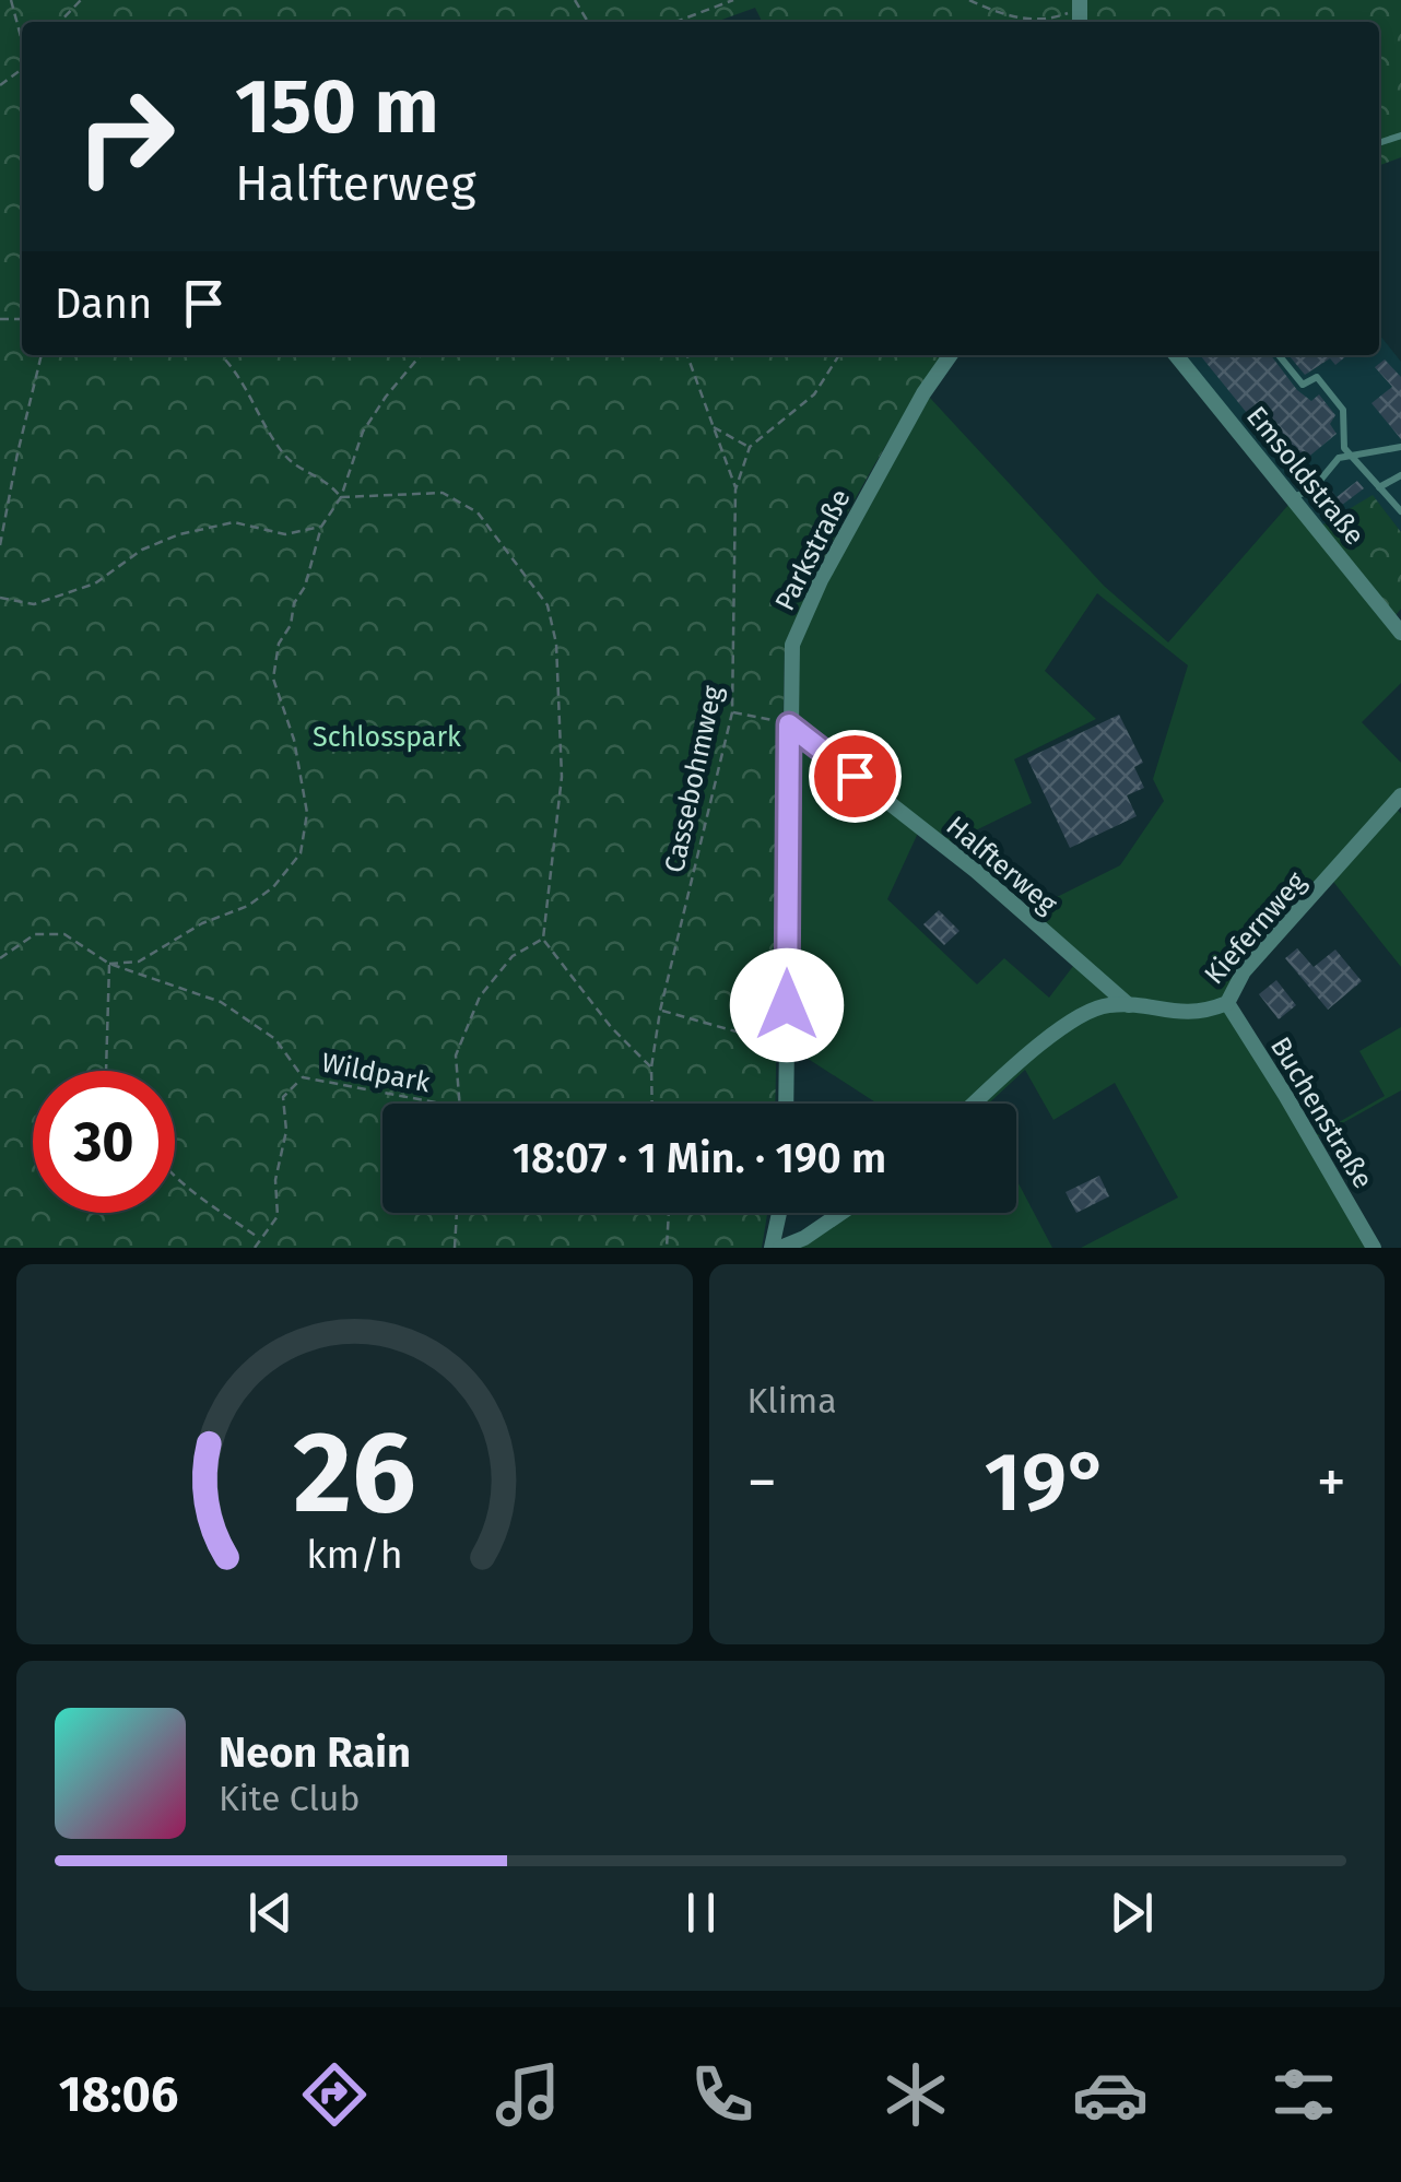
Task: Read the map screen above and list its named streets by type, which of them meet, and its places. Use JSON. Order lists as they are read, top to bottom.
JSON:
{
  "streets": {
    "street": [
      "Emsoldstraße",
      "Parkstraße",
      "Halfterweg",
      "Kiefernweg",
      "Buchenstraße"
    ],
    "path": ["Cassebohmweg", "Wildpark"]
  },
  "crossings": [
    ["Parkstraße", "Halfterweg"],
    ["Halfterweg", "Kiefernweg"],
    ["Kiefernweg", "Buchenstraße"]
  ],
  "parks": ["Schlosspark"],
  "page": {
    "turn": ["150 m", "Halfterweg"],
    "then": "Dann",
    "limit": "30",
    "trip": "18:07 · 1 Min. · 190 m",
    "tile": "Klima",
    "heat": ["−", "19°", "+"],
    "song": ["Neon Rain", "Kite Club"],
    "tabs": "18:06",
    "gauge": ["26", "km/h"]
  }
}
